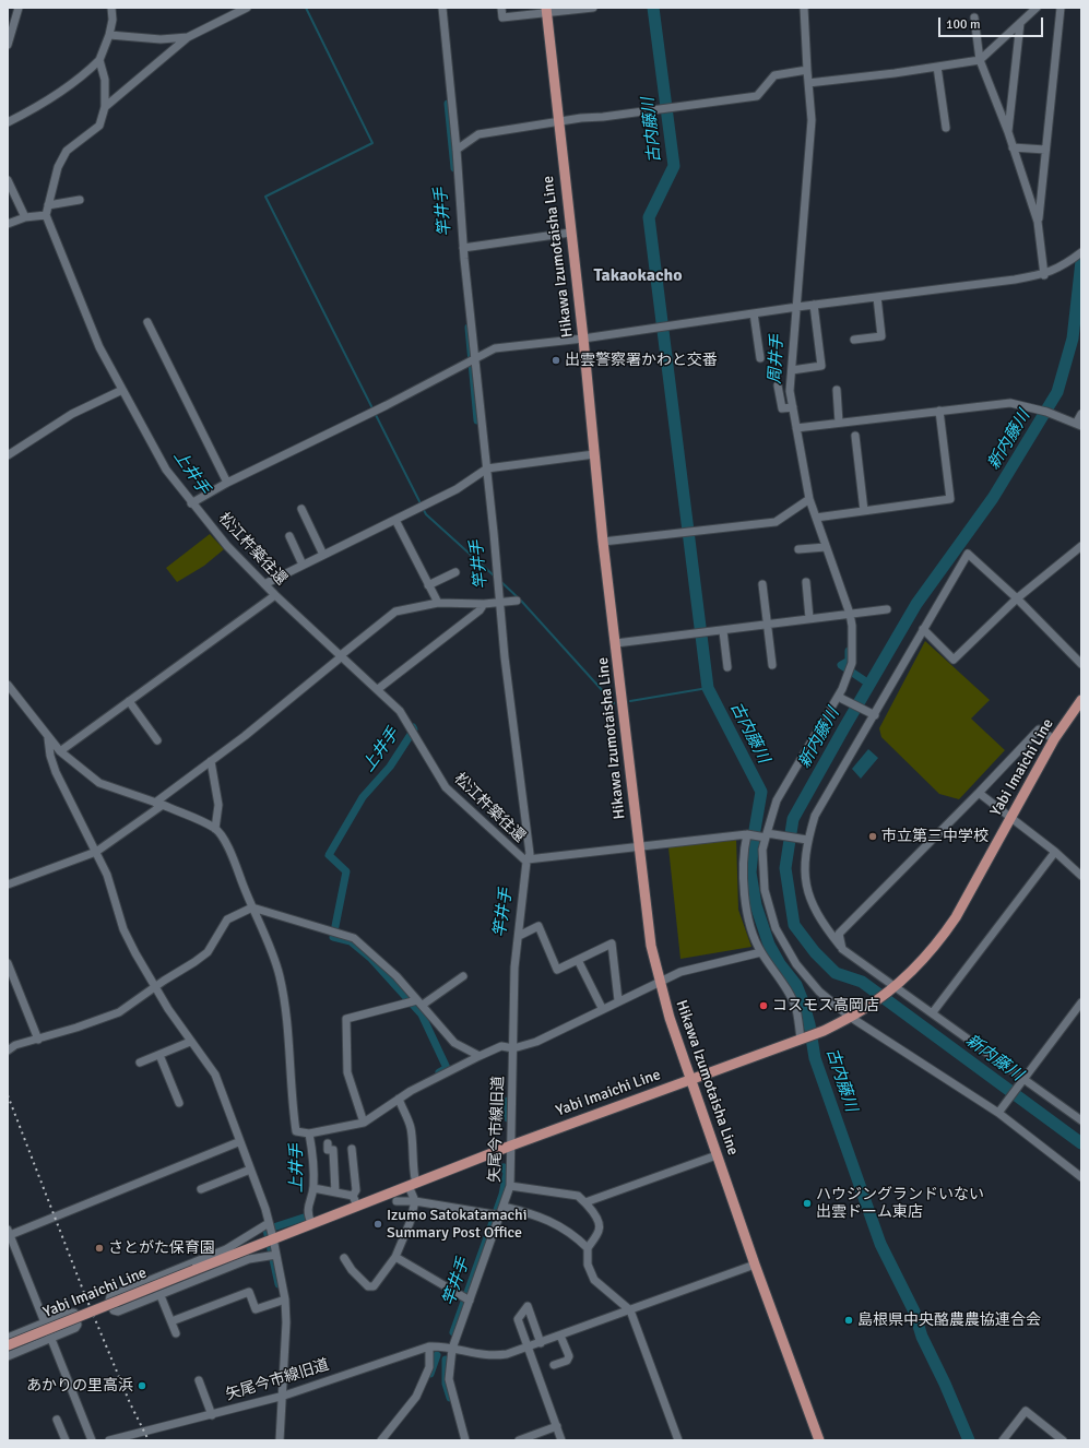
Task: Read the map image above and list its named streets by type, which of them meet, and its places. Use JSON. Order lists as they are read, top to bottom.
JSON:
{
  "streets": {
    "main road": ["Hikawa Izumotaisha Line", "Yabi Imaichi Line"],
    "street": ["松江杵築往還", "矢尾今市線旧道"]
  },
  "crossings": [
    ["Hikawa Izumotaisha Line", "Yabi Imaichi Line"],
    ["松江杵築往還", "矢尾今市線旧道"],
    ["Yabi Imaichi Line", "矢尾今市線旧道"]
  ],
  "districts": ["Takaokacho"],
  "water": [
    "古内藤川",
    "竿井手",
    "周井手",
    "新内藤川",
    "上井手"
  ],
  "places": [
    "出雲警察署かわと交番",
    "市立第三中学校",
    "コスモス高岡店",
    "ハウジングランドいない 出雲ドーム東店",
    "Izumo Satokatamachi Summary Post Office",
    "さとがた保育園",
    "島根県中央酪農農協連合会",
    "あかりの里高浜"
  ],
  "scale_bar": "100 m"
}
